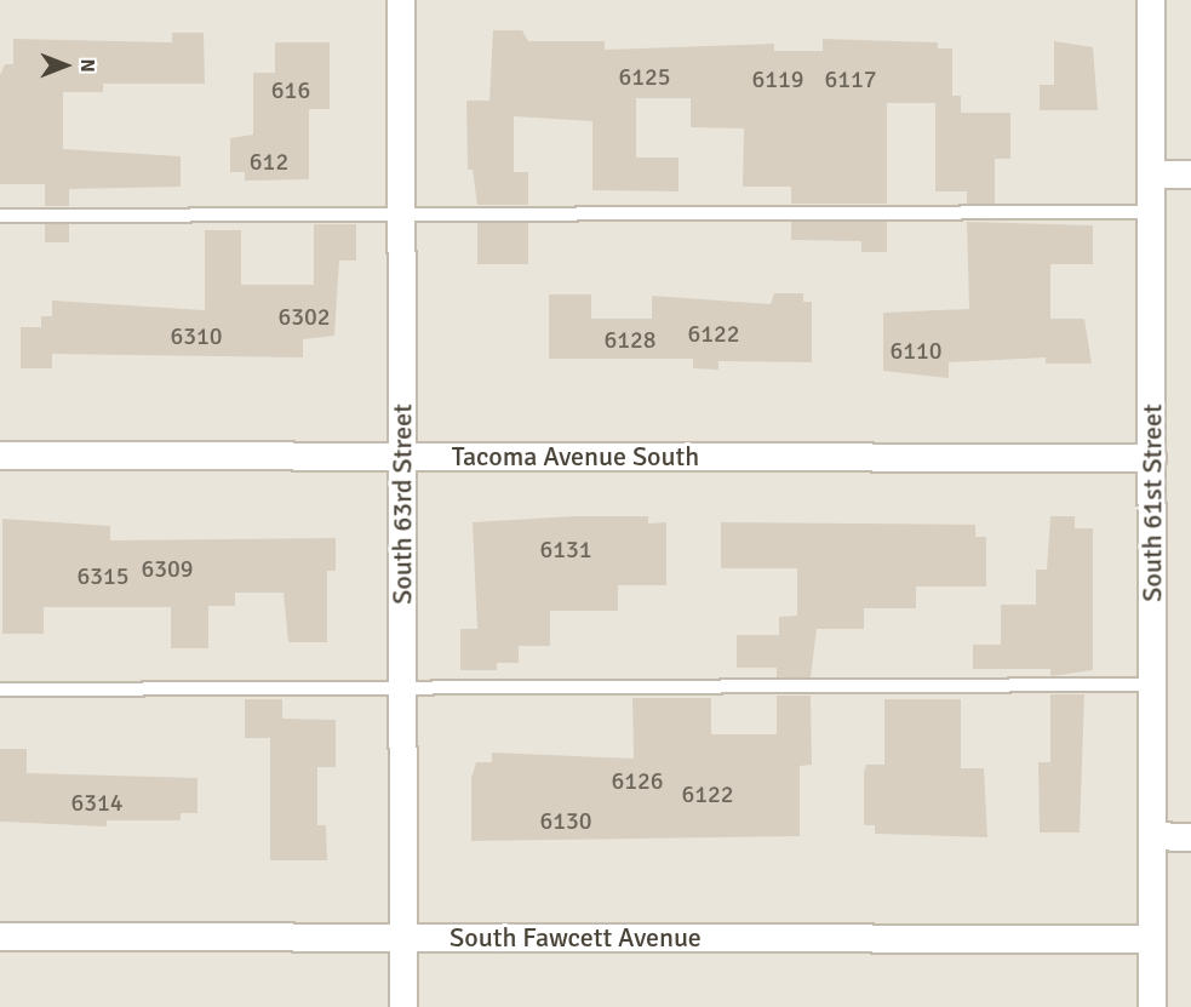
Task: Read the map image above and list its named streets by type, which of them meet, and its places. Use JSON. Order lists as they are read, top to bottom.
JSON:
{
  "streets": {
    "street": [
      "Tacoma Avenue South",
      "South 61st Street",
      "South 63rd Street",
      "South Fawcett Avenue"
    ]
  },
  "crossings": [
    ["Tacoma Avenue South", "South 61st Street"],
    ["Tacoma Avenue South", "South 63rd Street"],
    ["South 61st Street", "South Fawcett Avenue"],
    ["South 63rd Street", "South Fawcett Avenue"]
  ],
  "house_numbers": [
    "6125",
    "6119",
    "6117",
    "616",
    "612",
    "6302",
    "6122",
    "6310",
    "6128",
    "6110",
    "6131",
    "6309",
    "6315",
    "6126",
    "6122",
    "6314",
    "6130"
  ],
  "north": "right"
}
